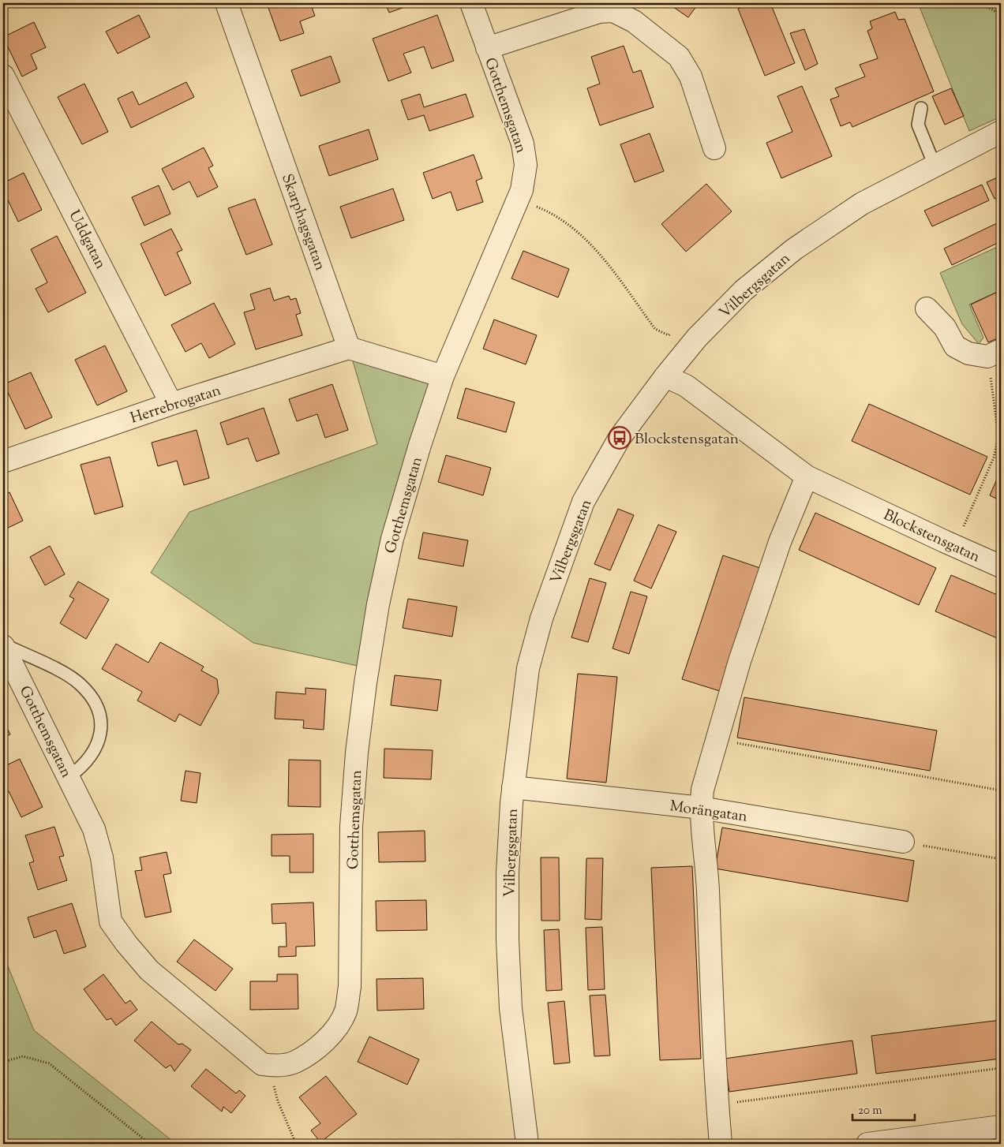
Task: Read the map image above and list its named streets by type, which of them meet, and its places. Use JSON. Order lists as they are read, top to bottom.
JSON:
{
  "streets": {
    "street": [
      "Gotthemsgatan",
      "Skarphagsgatan",
      "Uddgatan",
      "Vilbergsgatan",
      "Herrebrogatan",
      "Blockstensgatan",
      "Morängatan"
    ]
  },
  "crossings": [
    ["Skarphagsgatan", "Herrebrogatan"],
    ["Uddgatan", "Herrebrogatan"],
    ["Vilbergsgatan", "Blockstensgatan"],
    ["Vilbergsgatan", "Morängatan"]
  ],
  "places": {
    "bus stop": ["Blockstensgatan"]
  },
  "scale_bar": "20 m"
}
